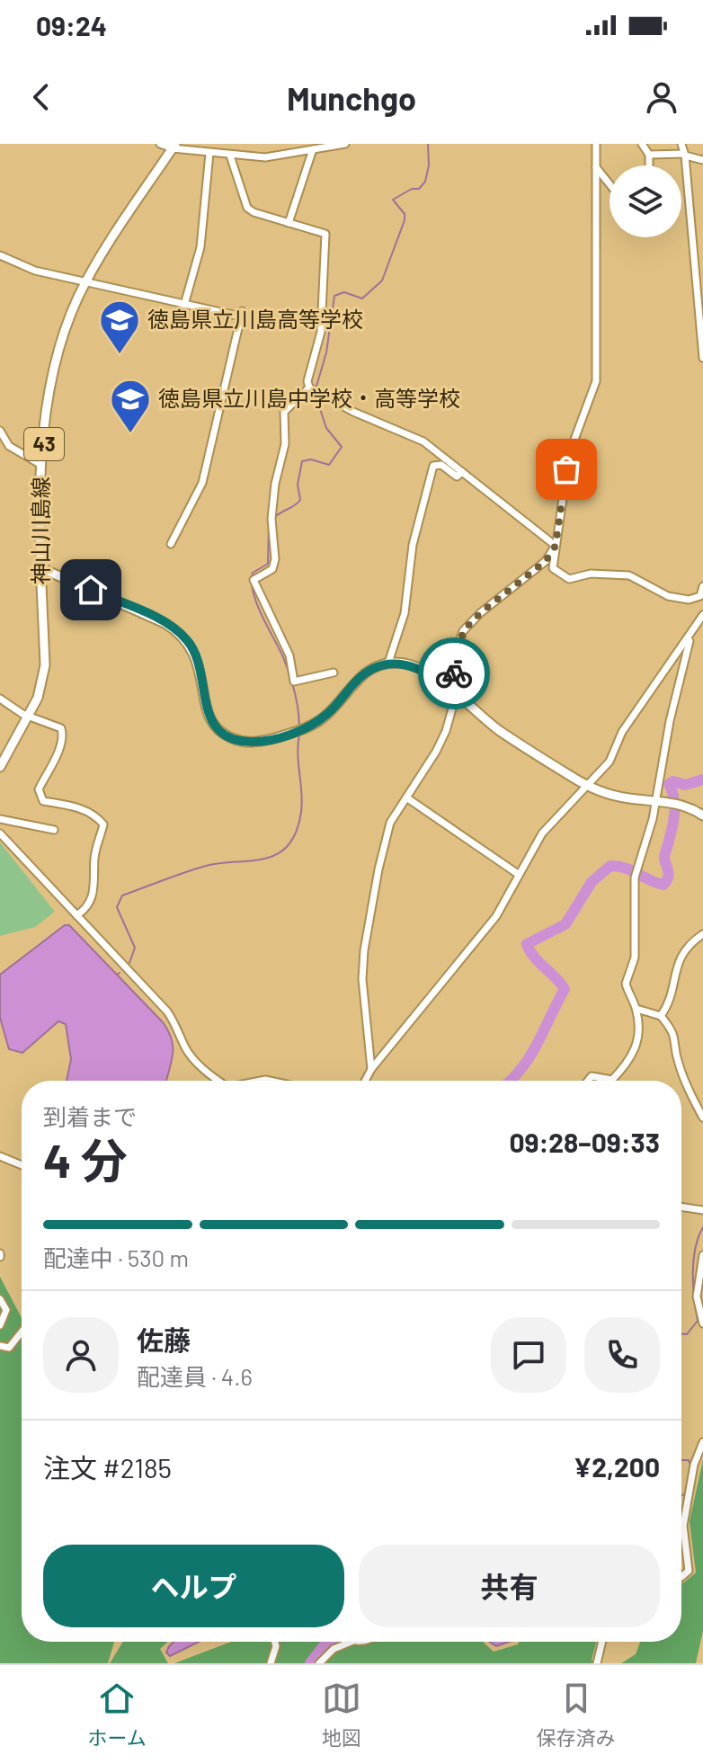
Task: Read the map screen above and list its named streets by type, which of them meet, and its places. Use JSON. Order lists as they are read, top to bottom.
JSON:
{
  "streets": {
    "main road": ["43", "神山川島線"]
  },
  "places": {
    "school or university": ["徳島県立川島高等学校", "徳島県立川島中学校・高等学校"]
  },
  "page": {
    "status": "09:24",
    "header": "Munchgo",
    "heading": ["4 分", "到着まで", "09:28–09:33"],
    "panel": [
      "佐藤",
      "配達員 · 4.6",
      "注文 #2185",
      "¥2,200"
    ],
    "bar": "配達中 · 530 m",
    "buttons": ["ヘルプ", "共有"],
    "tabs": ["ホーム", "地図", "保存済み"]
  }
}
